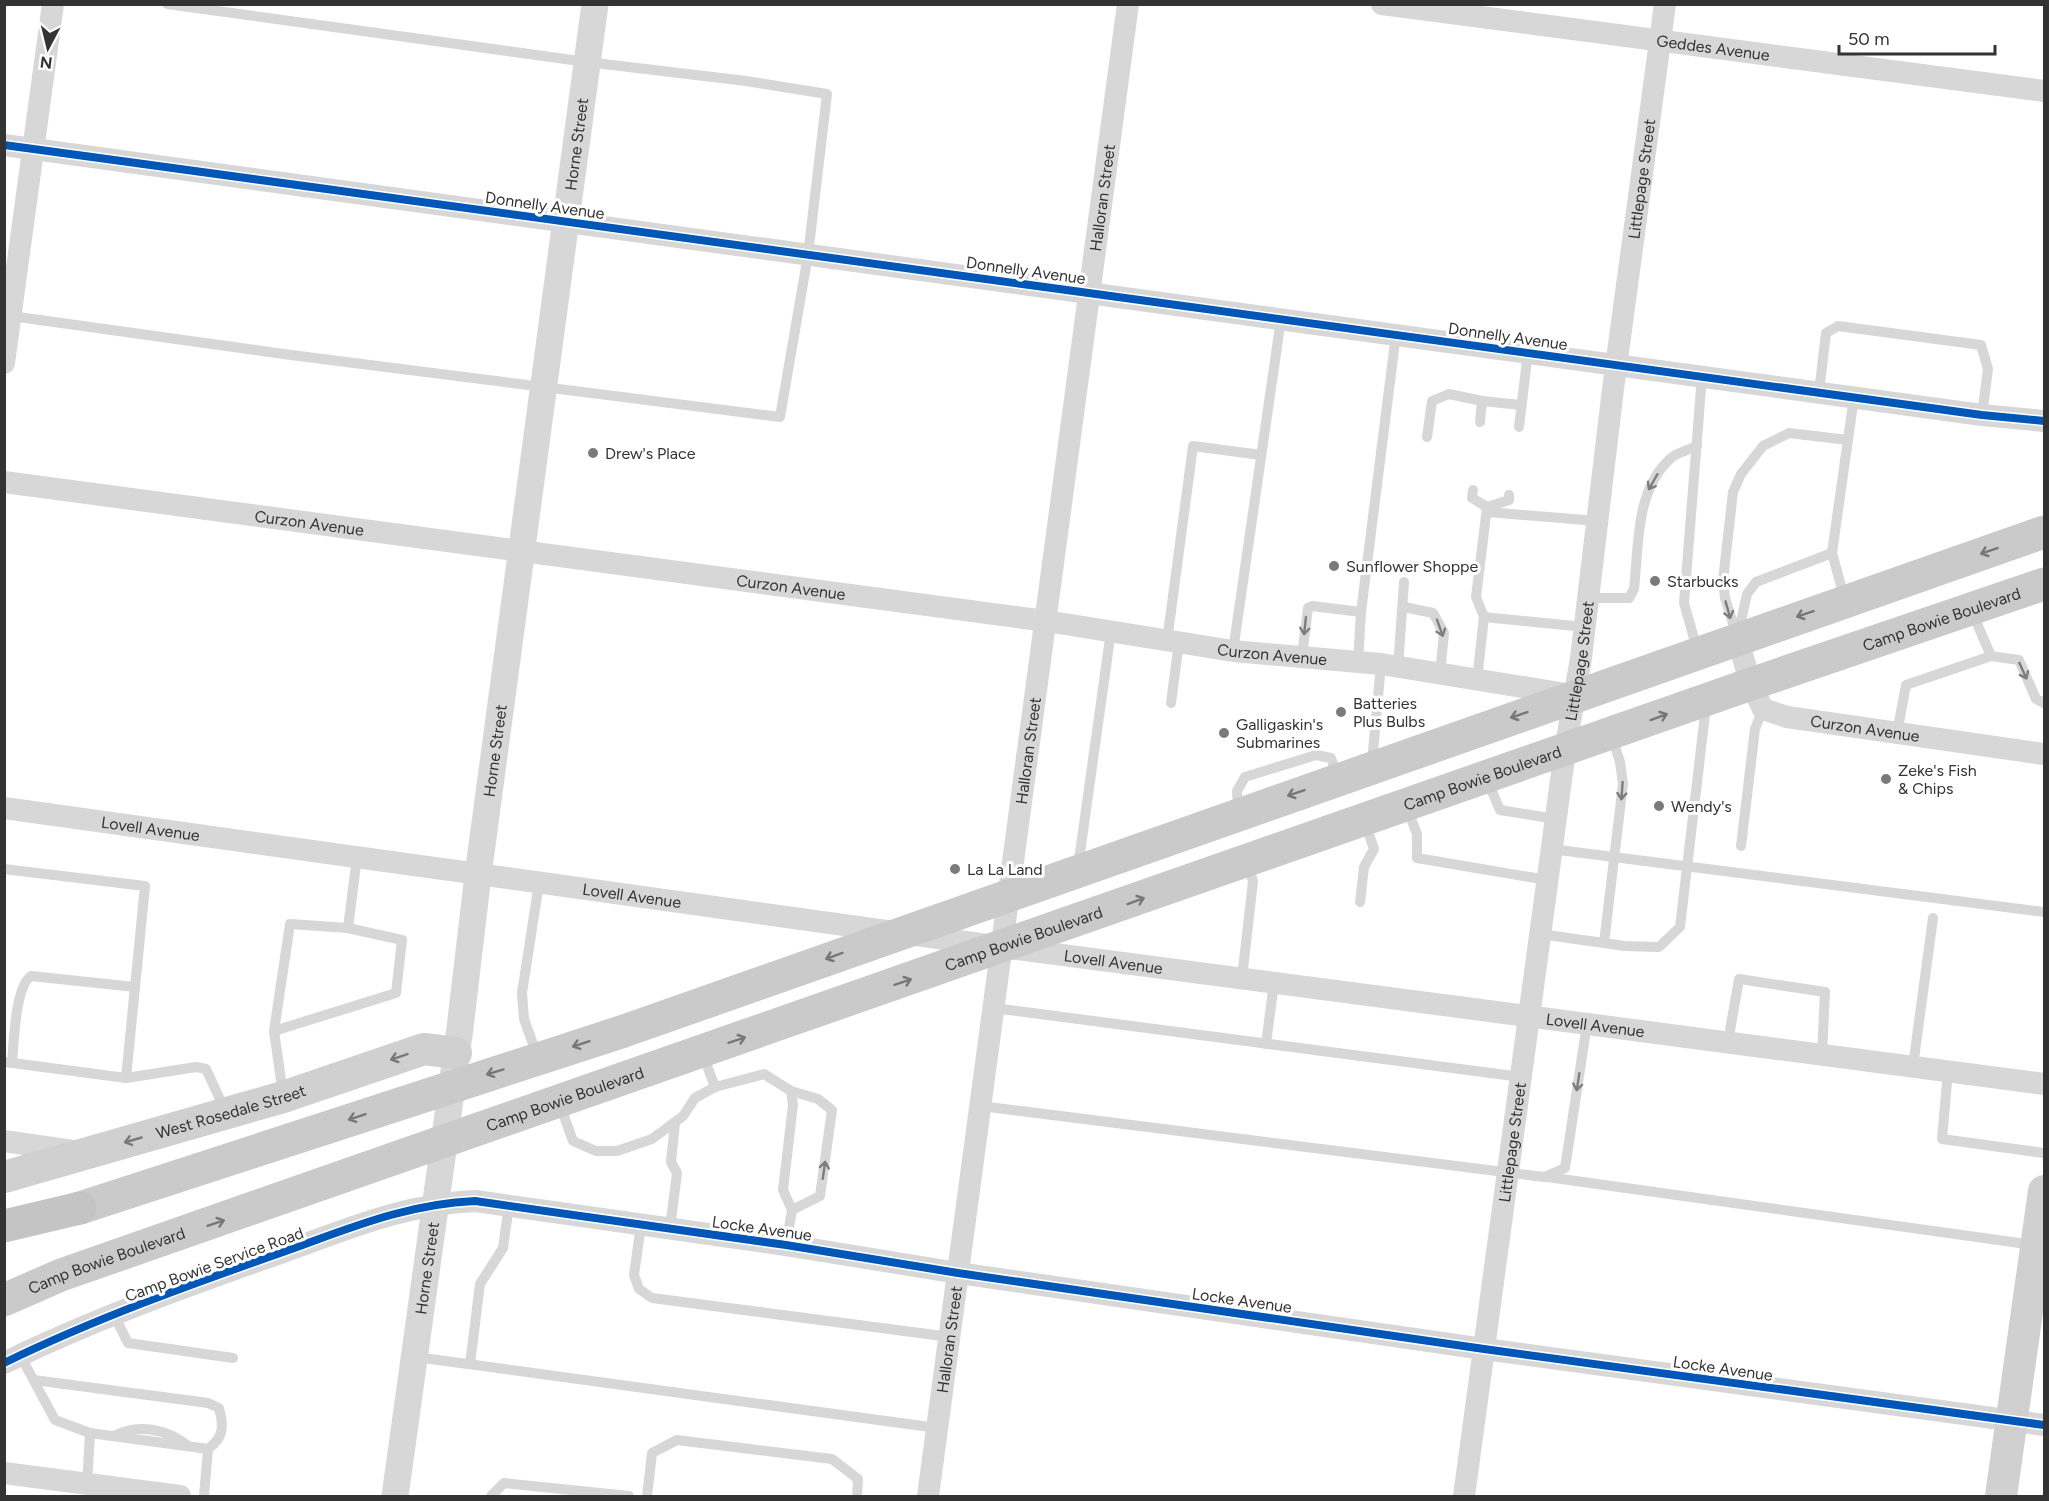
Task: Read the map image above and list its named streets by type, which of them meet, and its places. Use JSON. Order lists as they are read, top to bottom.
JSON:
{
  "streets": {
    "main road": ["Camp Bowie Boulevard", "West Rosedale Street"],
    "street": [
      "Geddes Avenue",
      "Horne Street",
      "Littlepage Street",
      "Halloran Street",
      "Donnelly Avenue",
      "Curzon Avenue",
      "Lovell Avenue",
      "Locke Avenue",
      "Camp Bowie Service Road"
    ]
  },
  "crossings": [
    ["Geddes Avenue", "Littlepage Street"],
    ["Horne Street", "Donnelly Avenue"],
    ["Horne Street", "Curzon Avenue"],
    ["Horne Street", "Camp Bowie Boulevard"],
    ["Horne Street", "Lovell Avenue"],
    ["Horne Street", "West Rosedale Street"],
    ["Horne Street", "Locke Avenue"],
    ["Horne Street", "Camp Bowie Service Road"],
    ["Littlepage Street", "Donnelly Avenue"],
    ["Littlepage Street", "Curzon Avenue"],
    ["Littlepage Street", "Camp Bowie Boulevard"],
    ["Littlepage Street", "Lovell Avenue"],
    ["Littlepage Street", "Locke Avenue"],
    ["Halloran Street", "Donnelly Avenue"],
    ["Halloran Street", "Curzon Avenue"],
    ["Halloran Street", "Camp Bowie Boulevard"],
    ["Halloran Street", "Lovell Avenue"],
    ["Halloran Street", "Locke Avenue"],
    ["Curzon Avenue", "Camp Bowie Boulevard"],
    ["Camp Bowie Boulevard", "Lovell Avenue"],
    ["Locke Avenue", "Camp Bowie Service Road"]
  ],
  "places": [
    "Drew's Place",
    "Sunflower Shoppe",
    "Starbucks",
    "Batteries Plus Bulbs",
    "Galligaskin's Submarines",
    "Zeke's Fish & Chips",
    "Wendy's",
    "La La Land"
  ],
  "scale_bar": "50 m",
  "north": "bottom"
}
